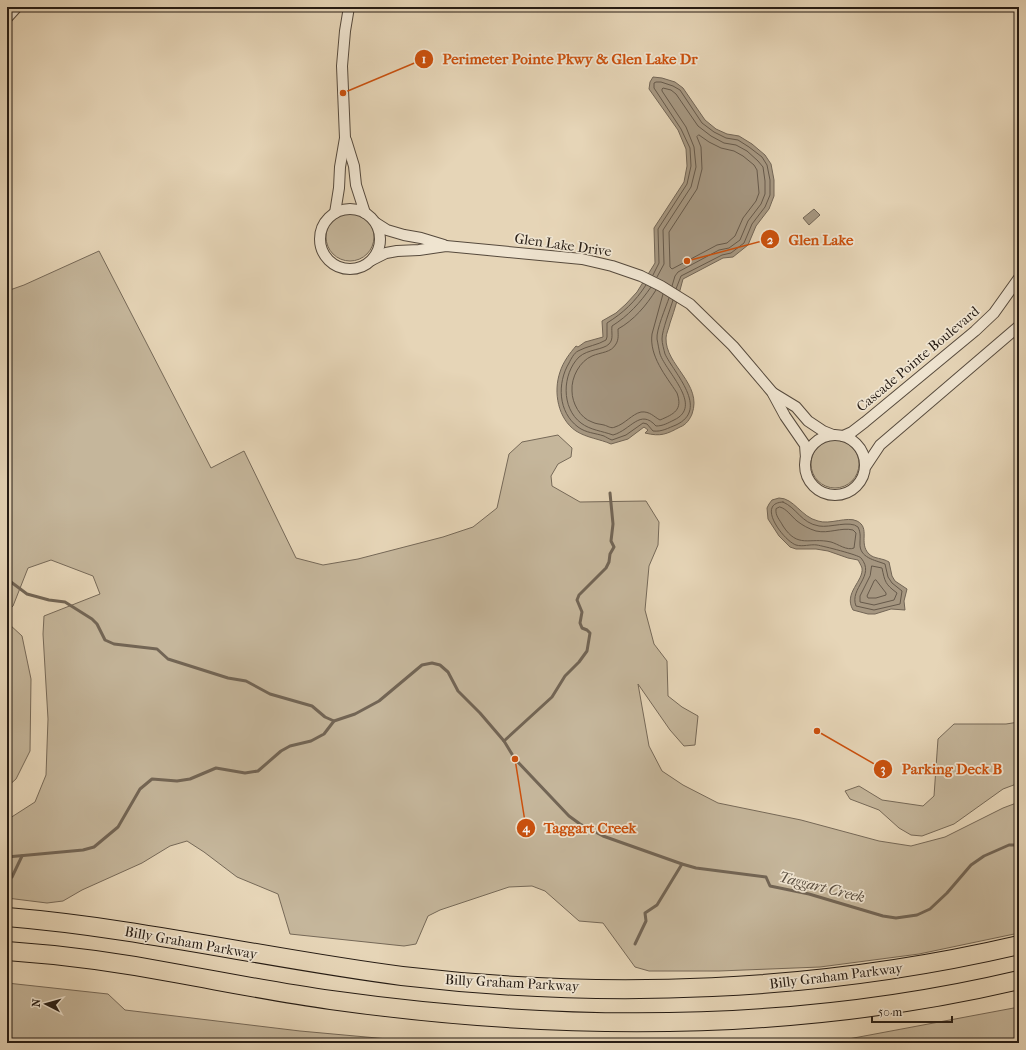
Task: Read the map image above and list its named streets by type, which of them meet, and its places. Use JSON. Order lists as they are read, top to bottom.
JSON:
{
  "streets": {
    "highway": ["Billy Graham Parkway"],
    "street": ["Glen Lake Drive", "Cascade Pointe Boulevard"]
  },
  "crossings": [
    ["Glen Lake Drive", "Cascade Pointe Boulevard"]
  ],
  "water": ["Taggart Creek"],
  "places": [
    "Perimeter Pointe Pkwy & Glen Lake Dr",
    "Glen Lake",
    "Parking Deck B",
    "Taggart Creek"
  ],
  "scale_bar": "50 m",
  "north": "left"
}
